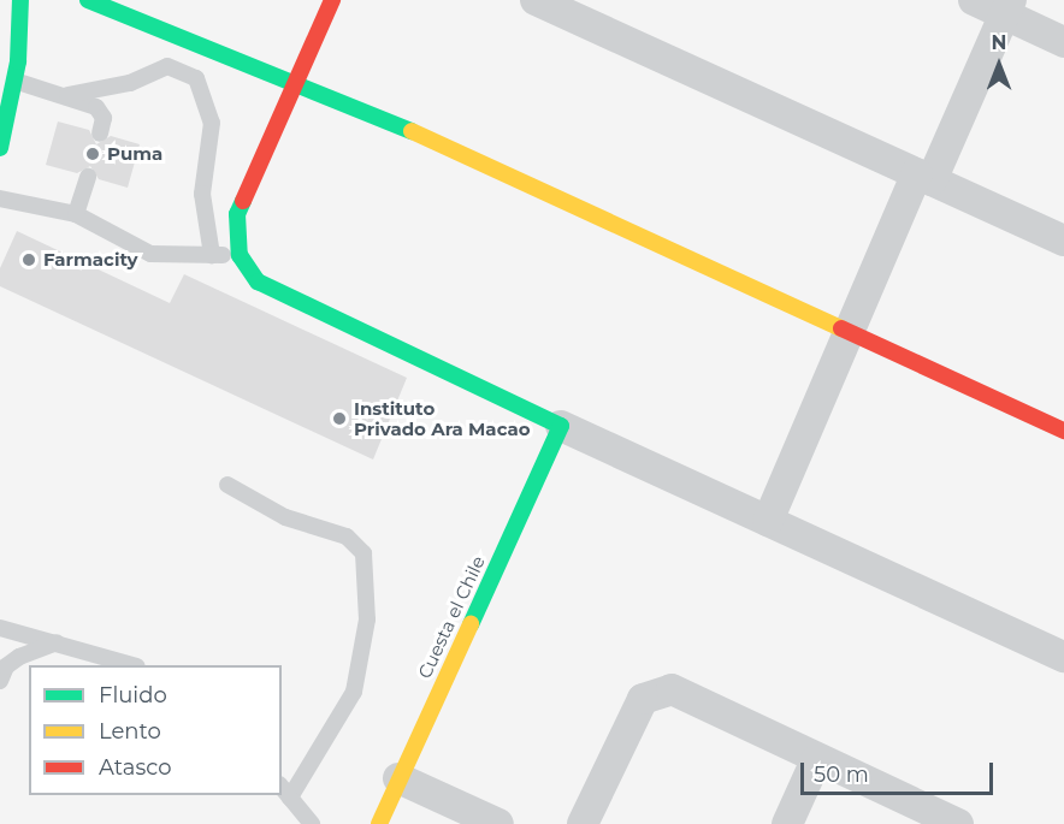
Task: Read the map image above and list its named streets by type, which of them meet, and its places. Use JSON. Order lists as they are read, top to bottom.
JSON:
{
  "streets": {
    "main road": ["Cuesta el Chile"]
  },
  "places": ["Puma", "Farmacity", "Instituto Privado Ara Macao"],
  "legend": ["Fluido", "Lento", "Atasco"],
  "scale_bar": "50 m",
  "north": "top"
}
